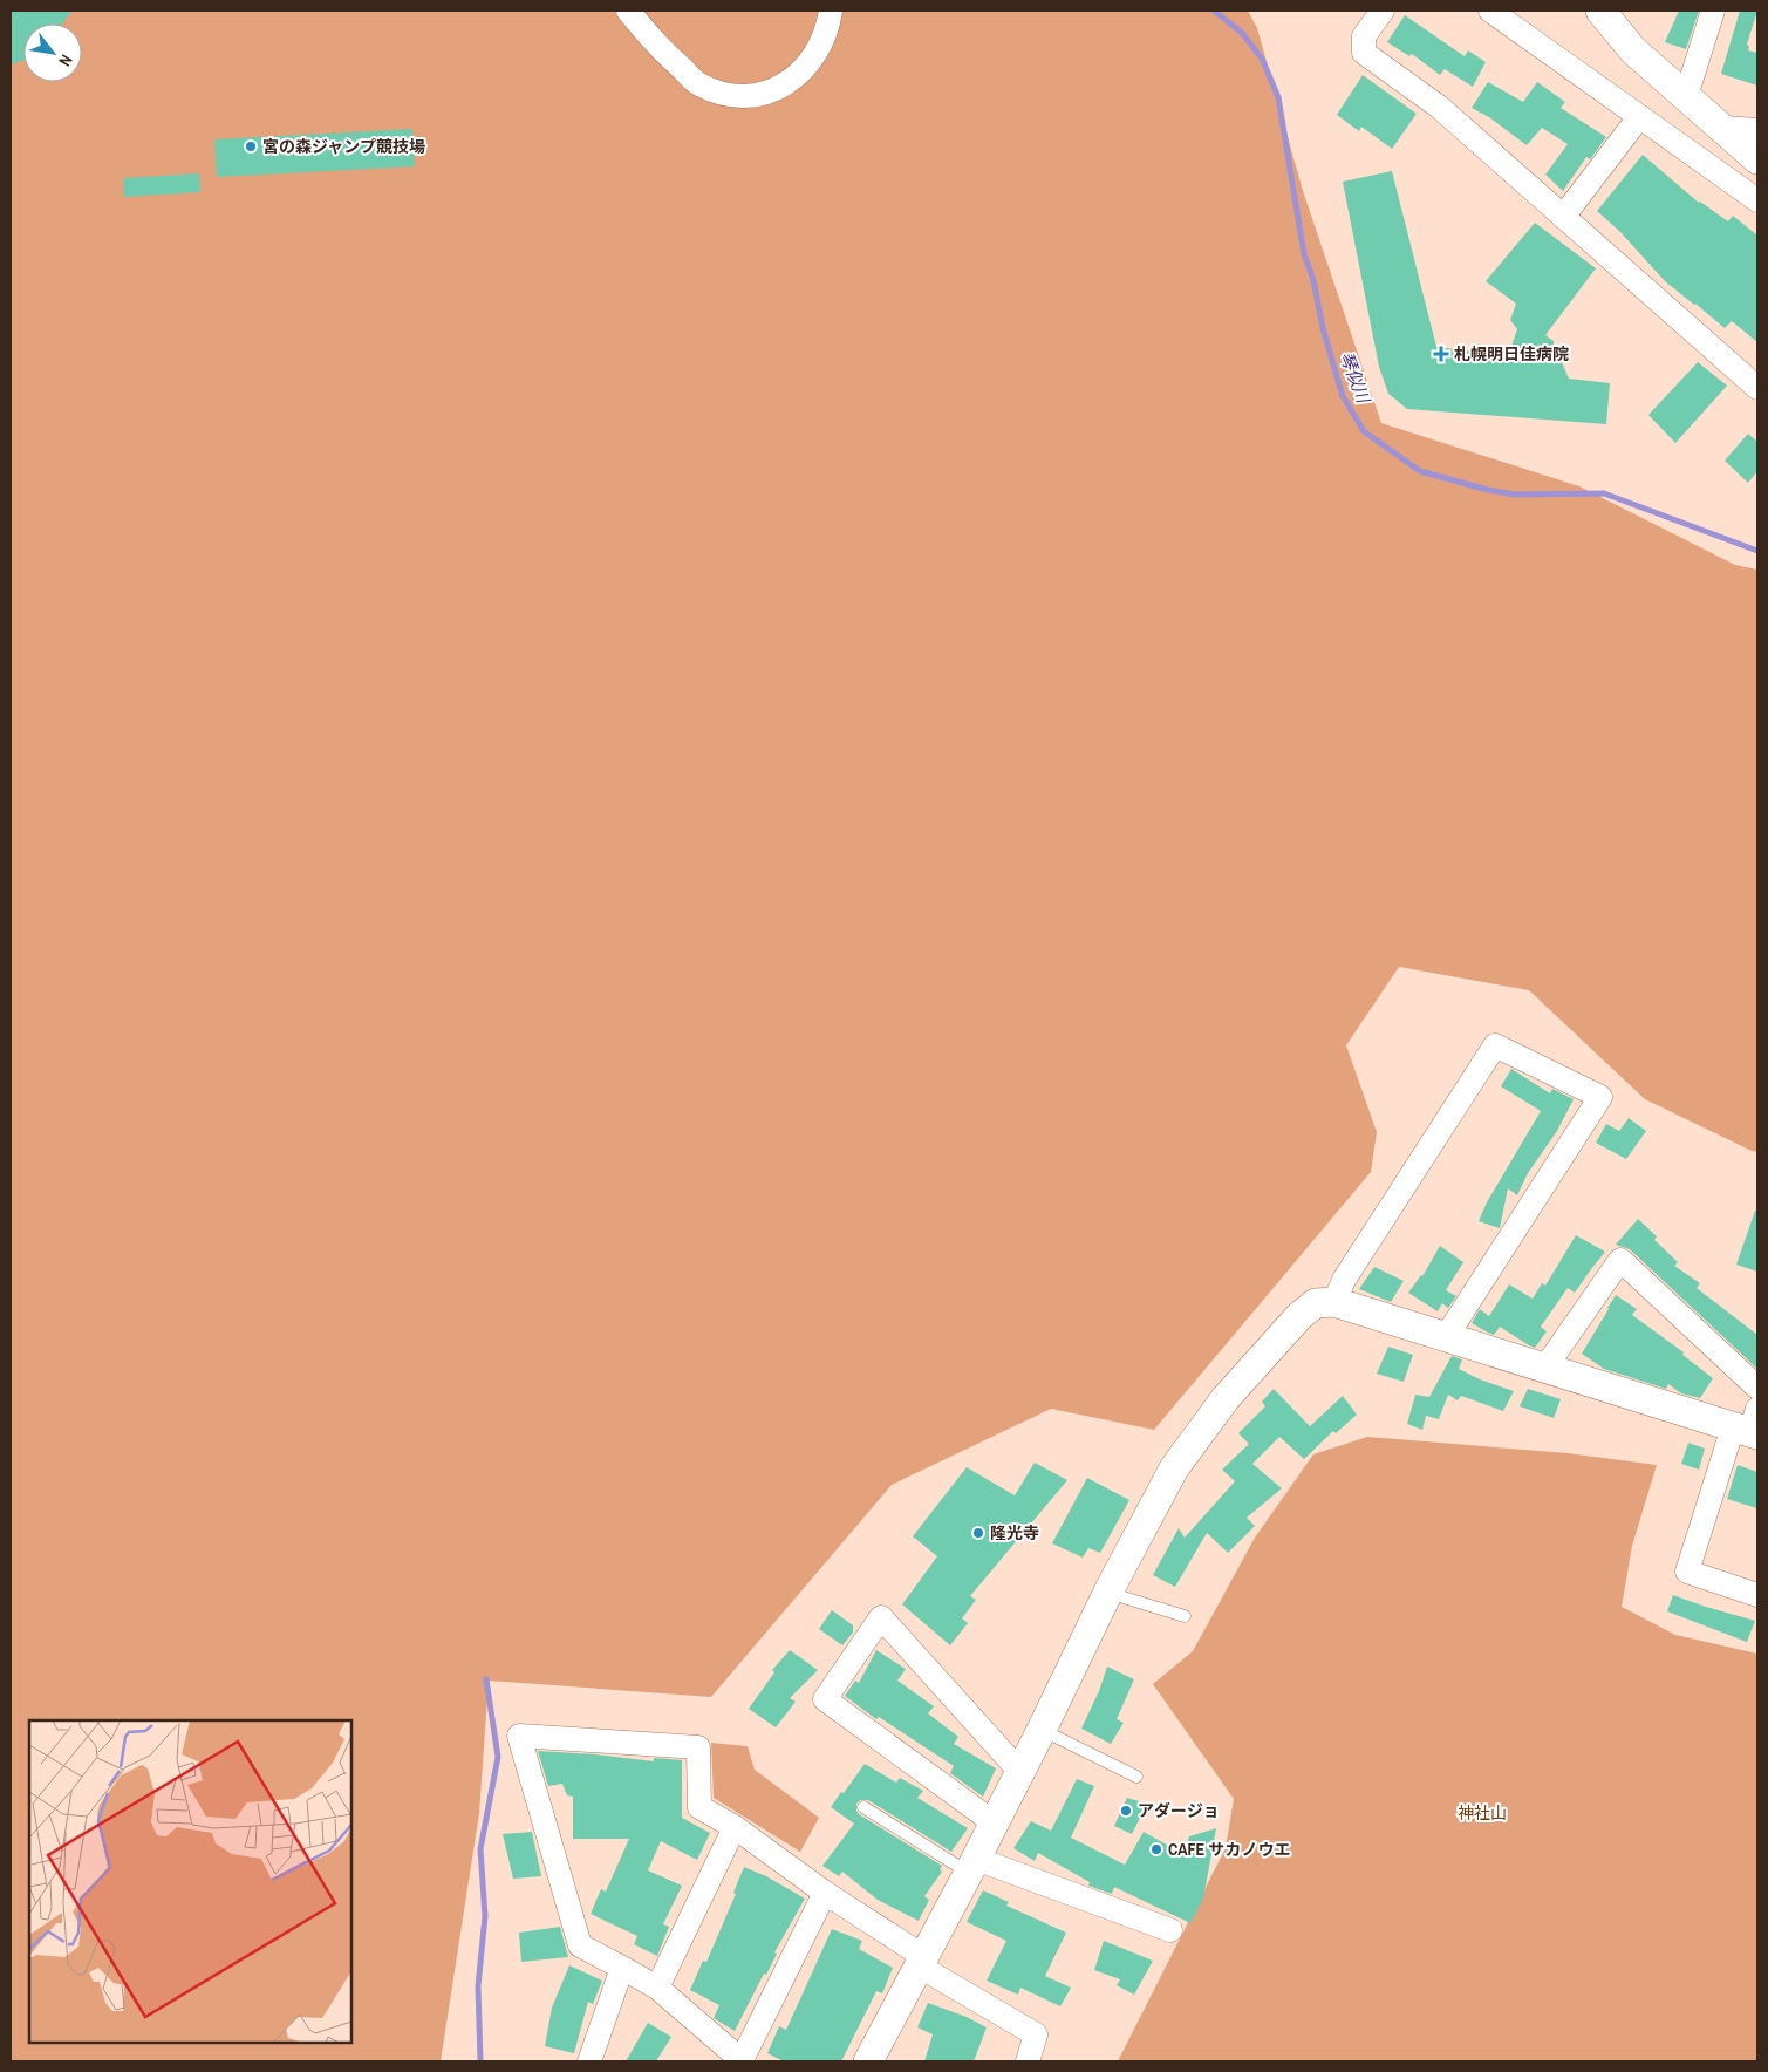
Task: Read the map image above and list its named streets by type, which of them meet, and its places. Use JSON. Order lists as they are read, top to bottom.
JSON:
{
  "water": ["琴似川"],
  "parks": ["神社山"],
  "places": {
    "other": [
      "宮の森ジャンプ競技場",
      "隆光寺",
      "アダージョ",
      "CAFE サカノウエ"
    ],
    "health": ["札幌明日佳病院"]
  },
  "north": "bottom right"
}
